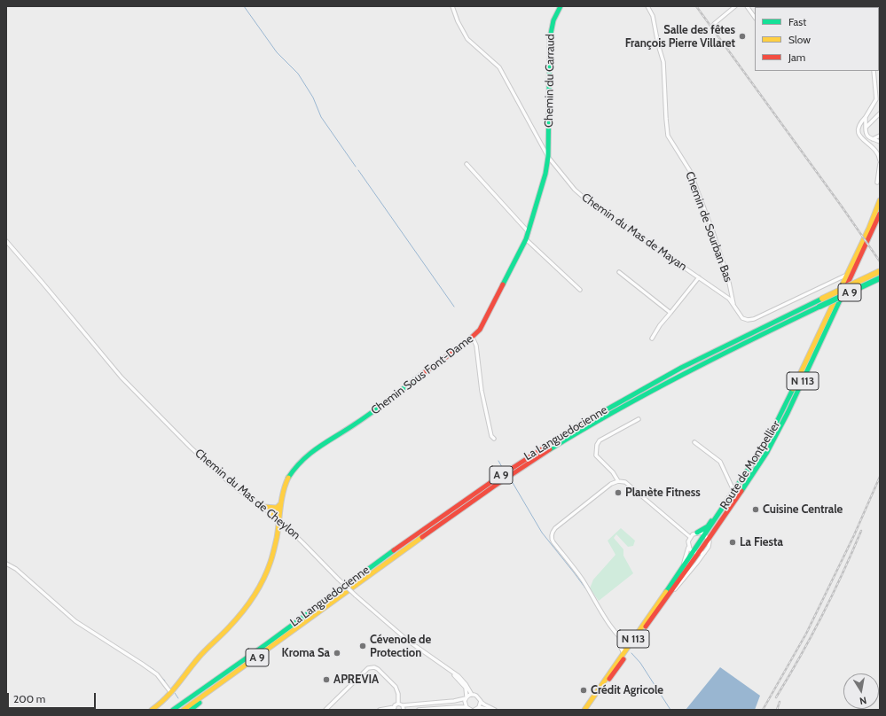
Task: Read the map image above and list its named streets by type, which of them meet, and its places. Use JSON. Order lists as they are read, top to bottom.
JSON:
{
  "streets": {
    "main road": [
      "Chemin du Carraud",
      "A 9",
      "Chemin Sous Font-Dame",
      "N 113",
      "La Languedocienne",
      "Route de Montpellier"
    ],
    "street": ["Chemin de Sourban Bas", "Chemin du Mas de Mayan", "Chemin du Mas de Cheylon"]
  },
  "crossings": [
    ["Chemin du Carraud", "Chemin du Mas de Mayan"],
    ["Chemin du Carraud", "Chemin Sous Font-Dame"],
    ["Chemin de Sourban Bas", "Chemin du Mas de Mayan"],
    ["Chemin du Mas de Mayan", "Chemin Sous Font-Dame"],
    ["Chemin du Mas de Mayan", "Route de Montpellier"],
    ["Chemin Sous Font-Dame", "Chemin du Mas de Cheylon"]
  ],
  "places": [
    "Salle des fêtes François Pierre Villaret",
    "Planète Fitness",
    "Cuisine Centrale",
    "La Fiesta",
    "Cévenole de Protection",
    "Kroma Sa",
    "APREVIA",
    "Crédit Agricole"
  ],
  "legend": ["Fast", "Slow", "Jam"],
  "scale_bar": "200 m",
  "north": "bottom"
}
